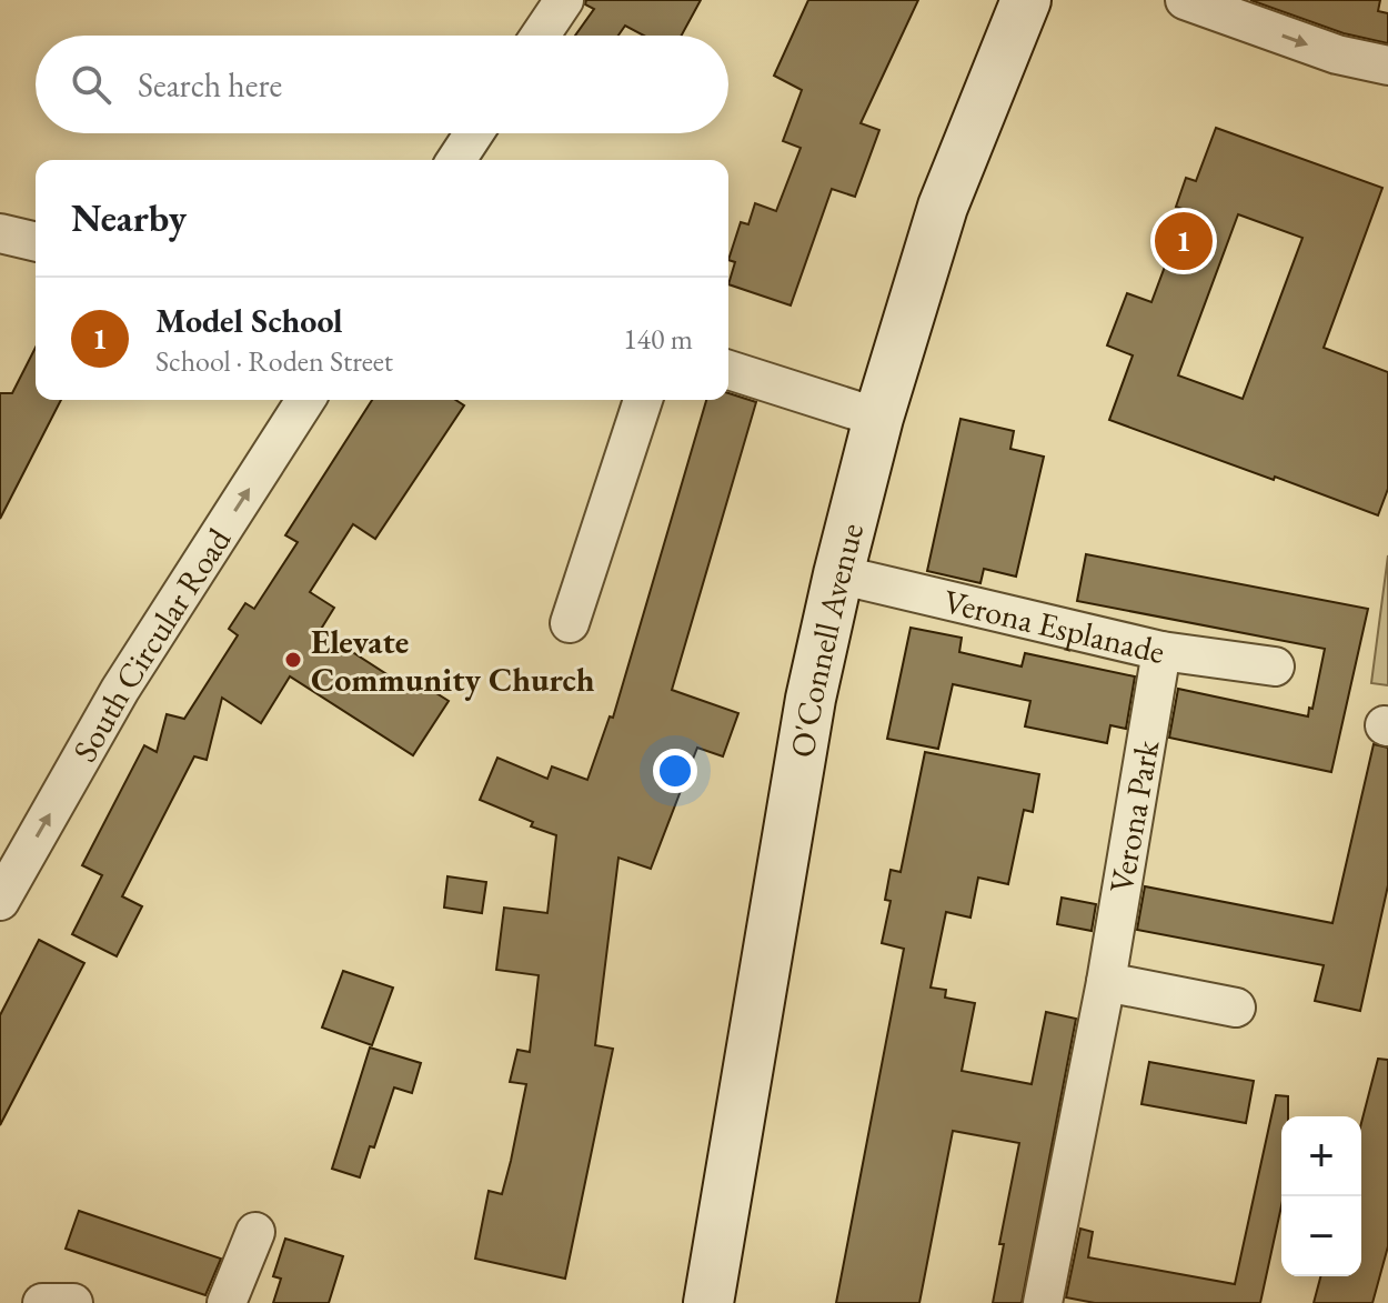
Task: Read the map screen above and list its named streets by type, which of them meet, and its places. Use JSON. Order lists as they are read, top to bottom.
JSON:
{
  "streets": {
    "main road": ["O'Connell Avenue"],
    "street": ["Verona Esplanade", "South Circular Road", "Verona Park"]
  },
  "crossings": [
    ["Verona Esplanade", "O'Connell Avenue"],
    ["Verona Esplanade", "Verona Park"]
  ],
  "one_way": ["South Circular Road"],
  "places": ["Elevate Community Church"],
  "page": {
    "search": "Search here",
    "heading": "Nearby",
    "pins": "1",
    "list": [
      {
        "mark": "1",
        "name": "Model School",
        "note": "School · Roden Street",
        "value": "140 m"
      }
    ],
    "map_buttons": ["+", "−"]
  }
}
